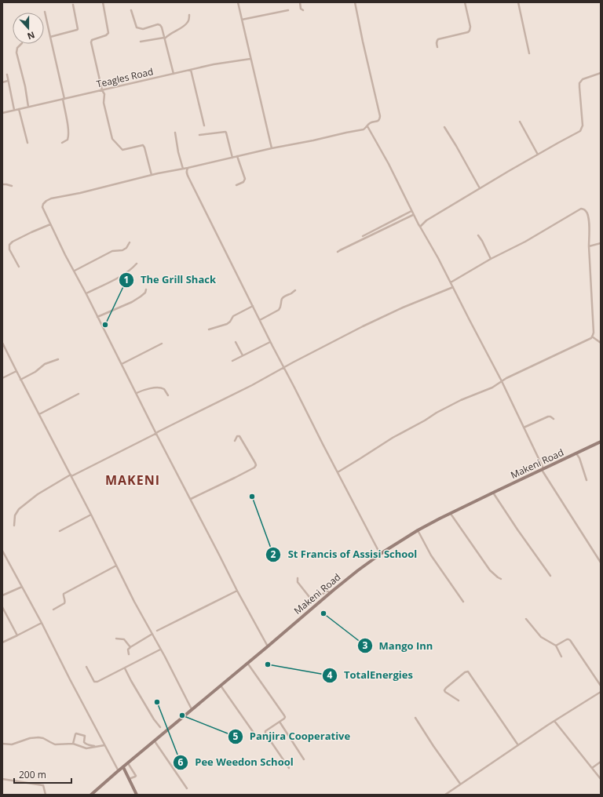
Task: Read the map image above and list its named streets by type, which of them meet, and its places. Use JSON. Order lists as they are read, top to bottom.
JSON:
{
  "streets": {
    "main road": ["Makeni Road"],
    "street": ["Teagles Road"]
  },
  "districts": ["MAKENI"],
  "places": [
    "The Grill Shack",
    "St Francis of Assisi School",
    "Mango Inn",
    "TotalEnergies",
    "Pee Weedon School",
    "Panjira Cooperative"
  ],
  "scale_bar": "200 m",
  "north": "bottom"
}
